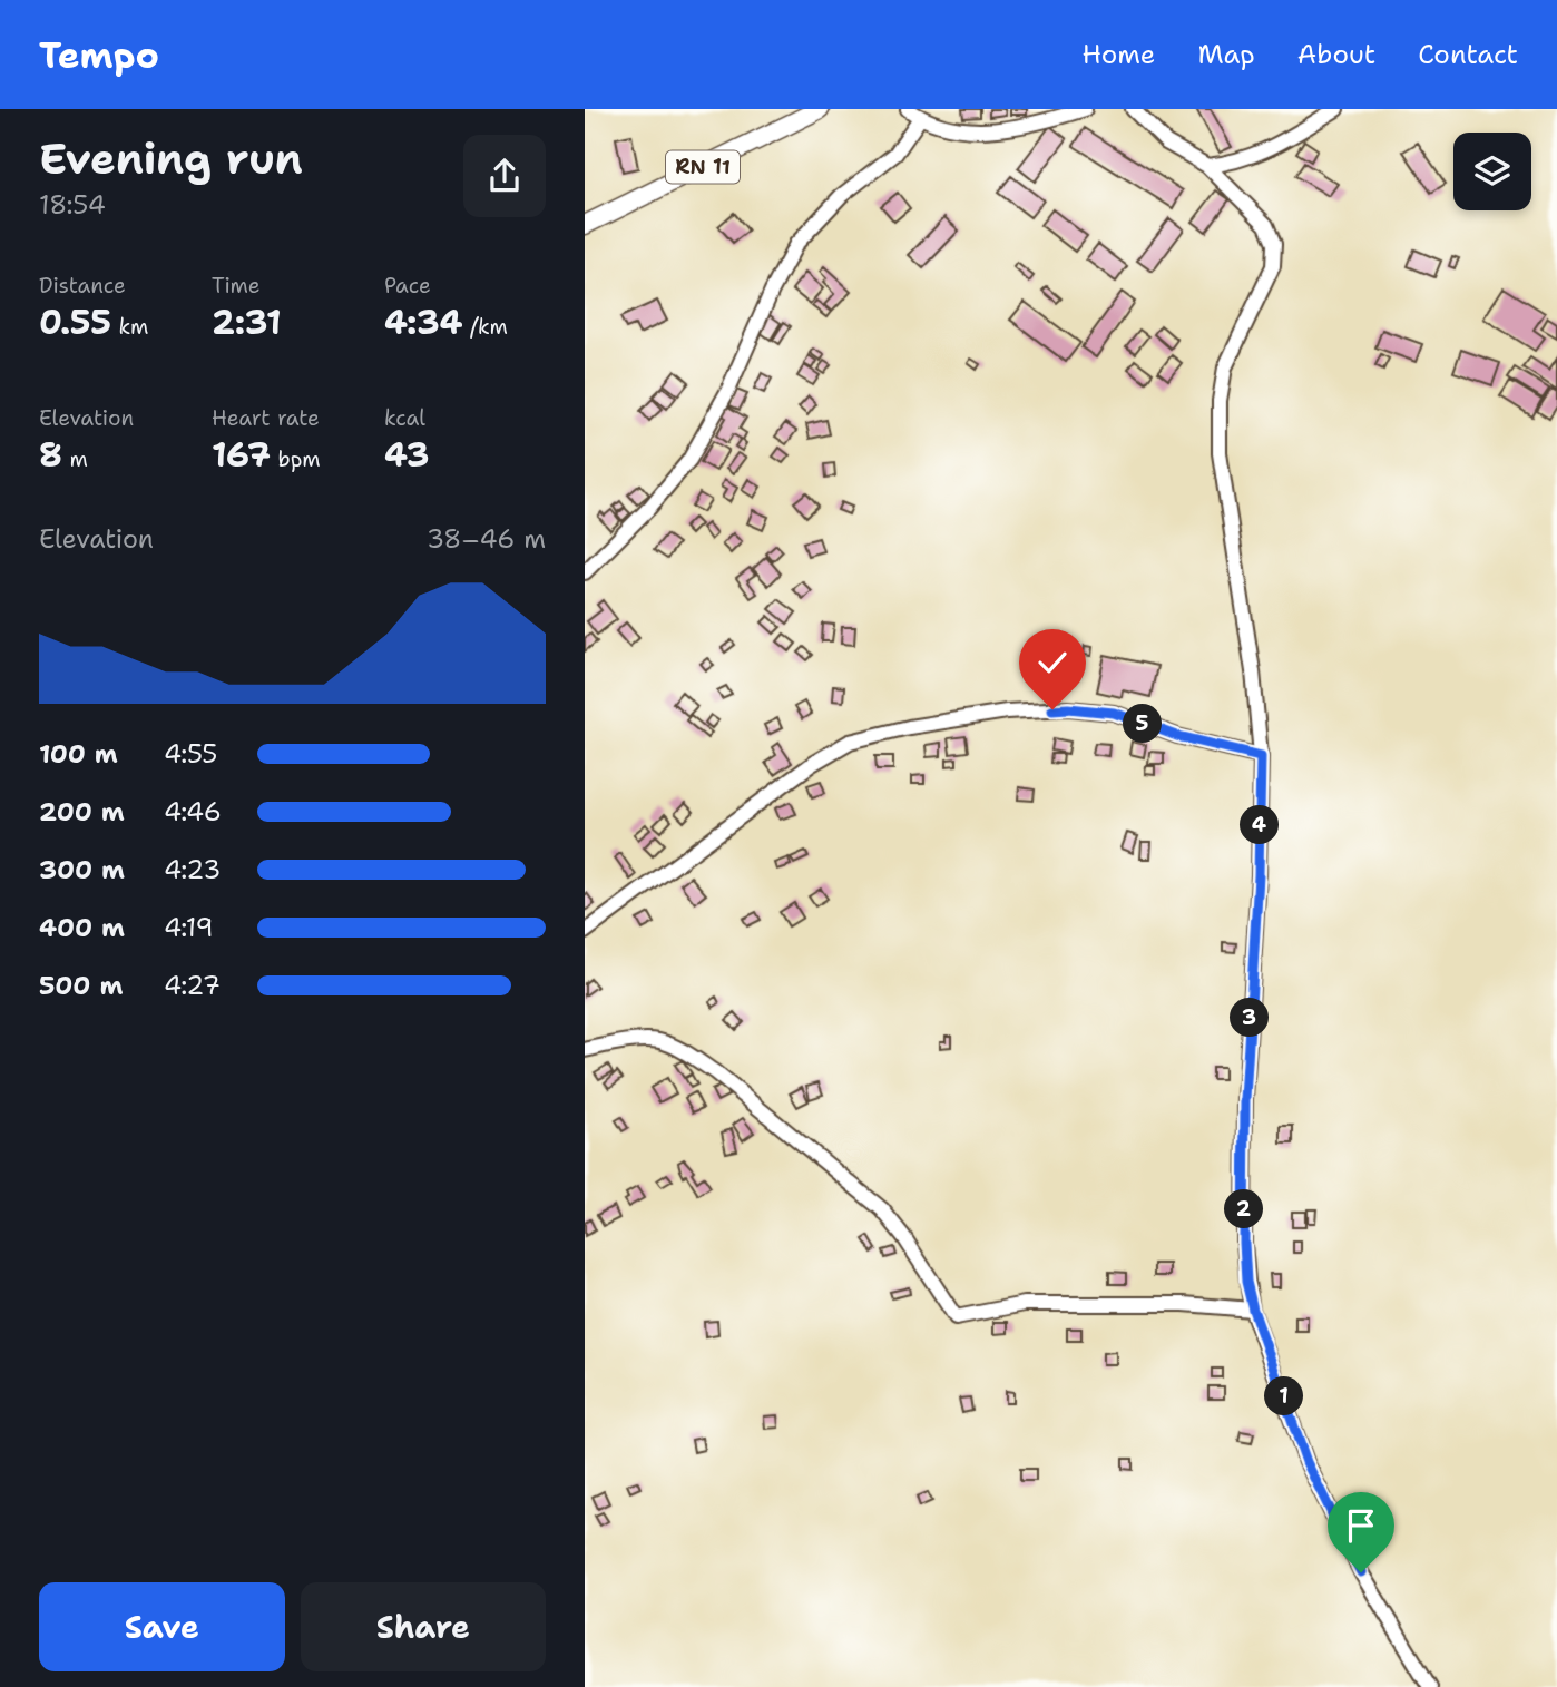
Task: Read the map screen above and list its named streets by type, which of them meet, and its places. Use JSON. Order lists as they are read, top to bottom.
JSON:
{
  "streets": {
    "main road": ["RN 11"]
  },
  "page": {
    "header": "Tempo",
    "nav": [
      "Home",
      "Map",
      "About",
      "Contact"
    ],
    "heading": ["Evening run", "18:54"],
    "stats": [
      ["Distance", "0.55 km"],
      ["Time", "2:31"],
      ["Pace", "4:34 /km"],
      ["Elevation", "8 m"],
      ["Heart rate", "167 bpm"],
      ["kcal", "43"]
    ],
    "chart": ["Elevation", "38–46 m"],
    "pins": [
      "5",
      "4",
      "3",
      "2",
      "1"
    ],
    "list": [
      {
        "name": "100 m",
        "note": "4:55"
      },
      {
        "name": "200 m",
        "note": "4:46"
      },
      {
        "name": "300 m",
        "note": "4:23"
      },
      {
        "name": "400 m",
        "note": "4:19"
      },
      {
        "name": "500 m",
        "note": "4:27"
      }
    ],
    "buttons": ["Save", "Share"]
  }
}
